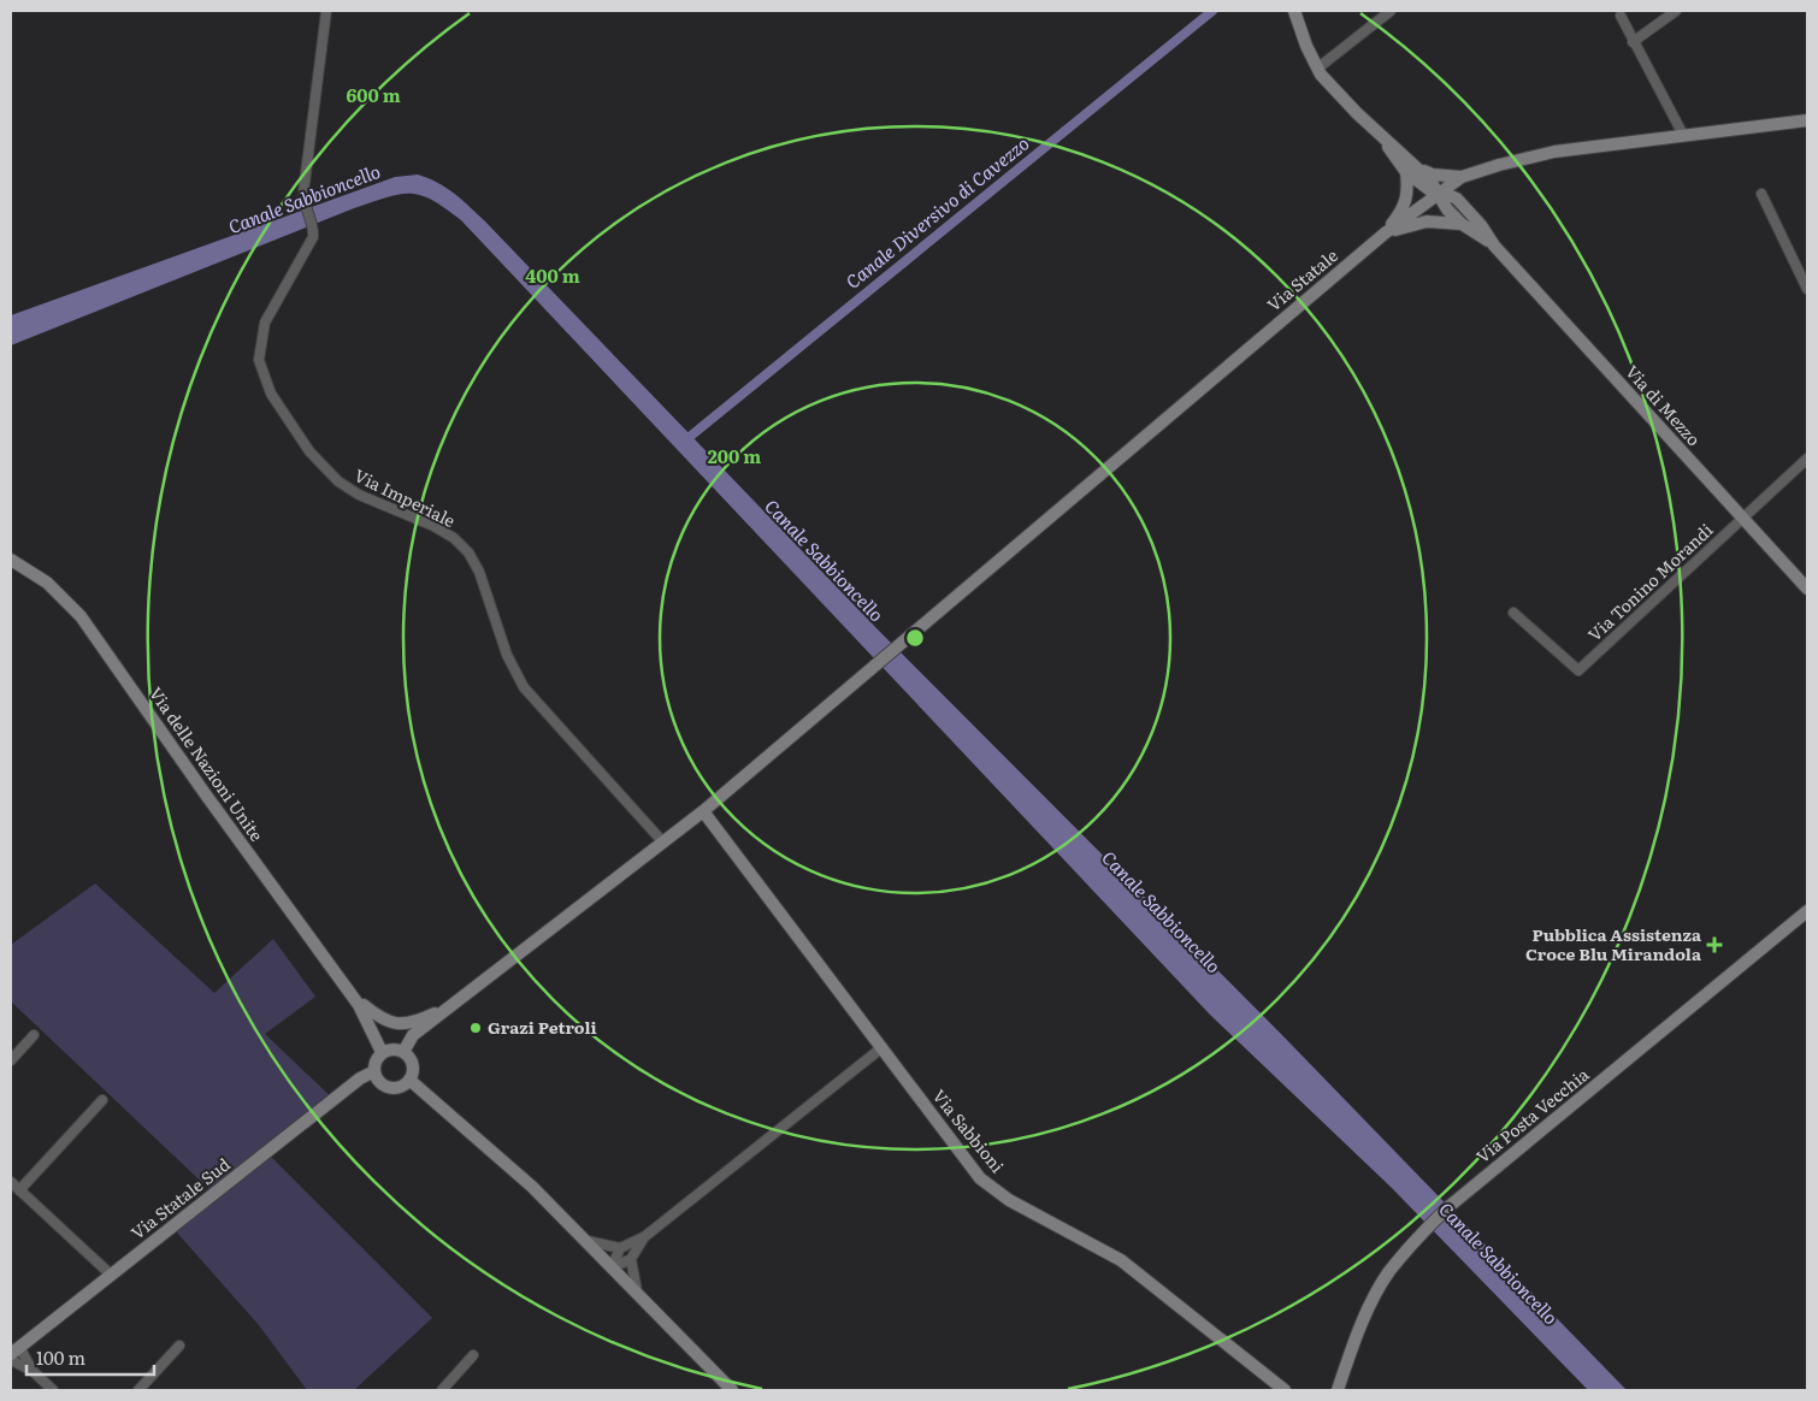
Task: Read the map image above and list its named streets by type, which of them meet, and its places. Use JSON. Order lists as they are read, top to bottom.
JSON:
{
  "streets": {
    "street": [
      "Via Statale",
      "Via di Mezzo",
      "Via Imperiale",
      "Via Tonino Morandi",
      "Via delle Nazioni Unite",
      "Via Posta Vecchia",
      "Via Sabbioni",
      "Via Statale Sud"
    ]
  },
  "crossings": [
    ["Via Statale", "Via Imperiale"],
    ["Via Statale", "Via delle Nazioni Unite"],
    ["Via Statale", "Via Sabbioni"],
    ["Via di Mezzo", "Via Tonino Morandi"],
    ["Via delle Nazioni Unite", "Via Statale Sud"]
  ],
  "water": ["Canale Sabbioncello", "Canale Diversivo di Cavezzo"],
  "places": {
    "health": ["Pubblica Assistenza Croce Blu Mirandola"],
    "other": ["Grazi Petroli"]
  },
  "scale_bar": "100 m",
  "rings": ["600 m", "400 m", "200 m"]
}
